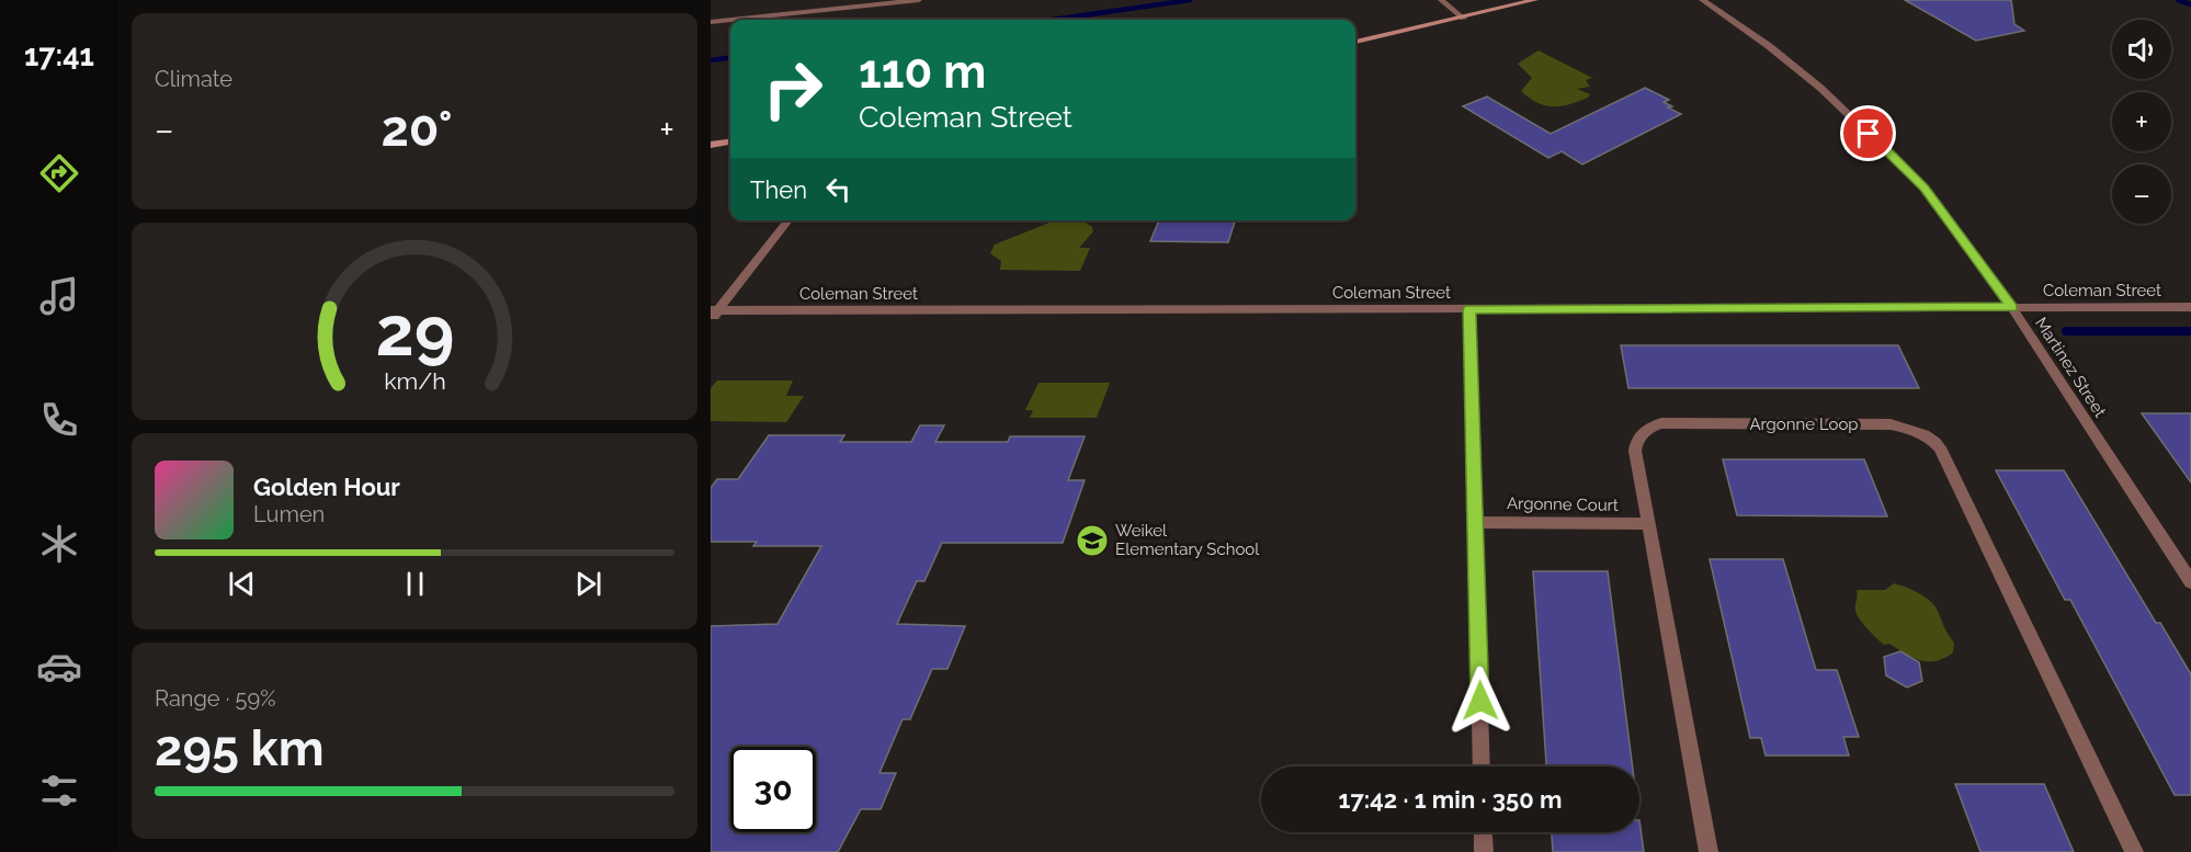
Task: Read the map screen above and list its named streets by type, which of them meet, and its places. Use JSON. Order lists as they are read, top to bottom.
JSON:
{
  "streets": {
    "street": [
      "Coleman Street",
      "Martinez Street",
      "Argonne Loop",
      "Argonne Court"
    ]
  },
  "crossings": [
    ["Coleman Street", "Martinez Street"],
    ["Argonne Loop", "Argonne Court"]
  ],
  "places": {
    "school or university": ["Weikel Elementary School"]
  },
  "page": {
    "tabs": "17:41",
    "tile": [
      "Climate",
      ["Range · 59%", "295 km"]
    ],
    "map_buttons": ["+", "−"],
    "turn": ["110 m", "Coleman Street"],
    "heat": ["−", "20°", "+"],
    "then": "Then",
    "song": ["Golden Hour", "Lumen"],
    "limit": "30",
    "trip": "17:42 · 1 min · 350 m",
    "gauge": ["29", "km/h"]
  }
}
